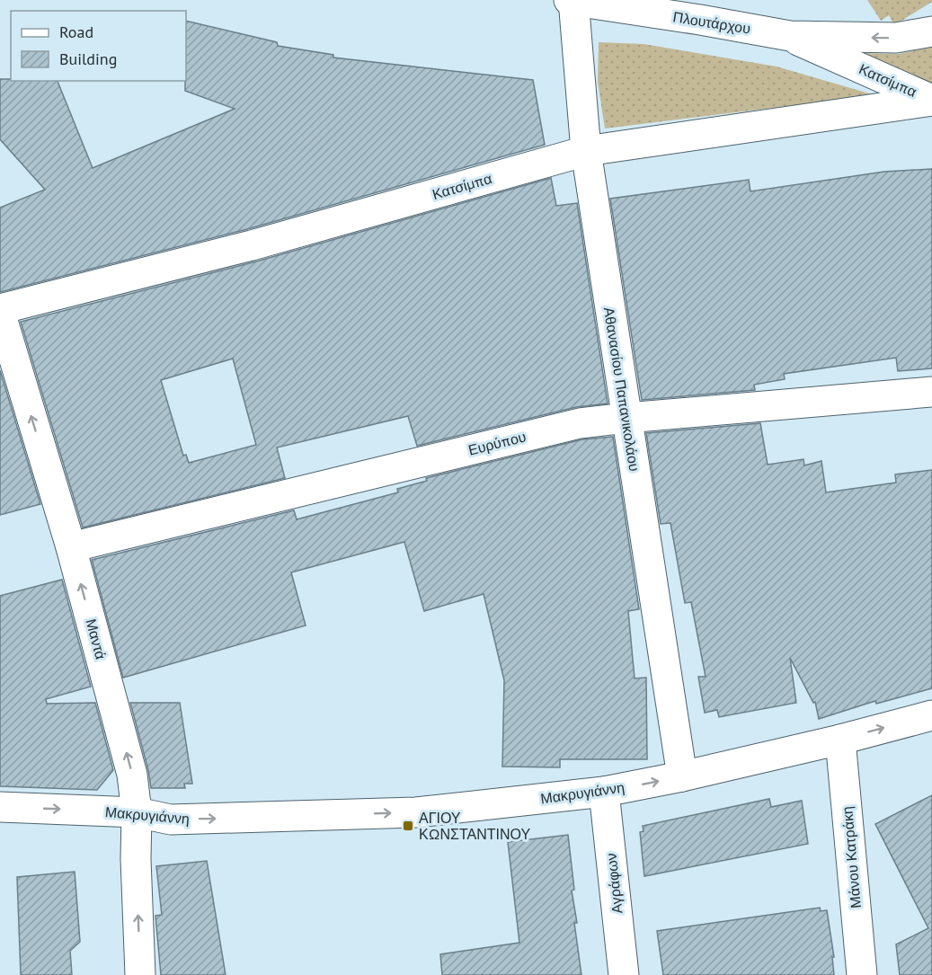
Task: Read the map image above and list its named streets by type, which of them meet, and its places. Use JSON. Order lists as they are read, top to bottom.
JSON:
{
  "streets": {
    "street": [
      "Πλουτάρχου",
      "Κατσίμπα",
      "Αθανασίου Παπανικολάου",
      "Ευρύπου",
      "Μαντά",
      "Μακρυγιάννη",
      "Μάνου Κατράκη",
      "Αγράφων"
    ]
  },
  "crossings": [
    ["Πλουτάρχου", "Κατσίμπα"],
    ["Πλουτάρχου", "Αθανασίου Παπανικολάου"],
    ["Κατσίμπα", "Αθανασίου Παπανικολάου"],
    ["Κατσίμπα", "Μαντά"],
    ["Αθανασίου Παπανικολάου", "Ευρύπου"],
    ["Αθανασίου Παπανικολάου", "Μακρυγιάννη"],
    ["Ευρύπου", "Μαντά"],
    ["Μαντά", "Μακρυγιάννη"],
    ["Μακρυγιάννη", "Μάνου Κατράκη"],
    ["Μακρυγιάννη", "Αγράφων"]
  ],
  "one_way": ["Μαντά", "Μακρυγιάννη"],
  "places": {
    "transit": ["ΑΓΙΟΥ ΚΩΝΣΤΑΝΤΙΝΟΥ"]
  },
  "legend": ["Road", "Building"]
}
